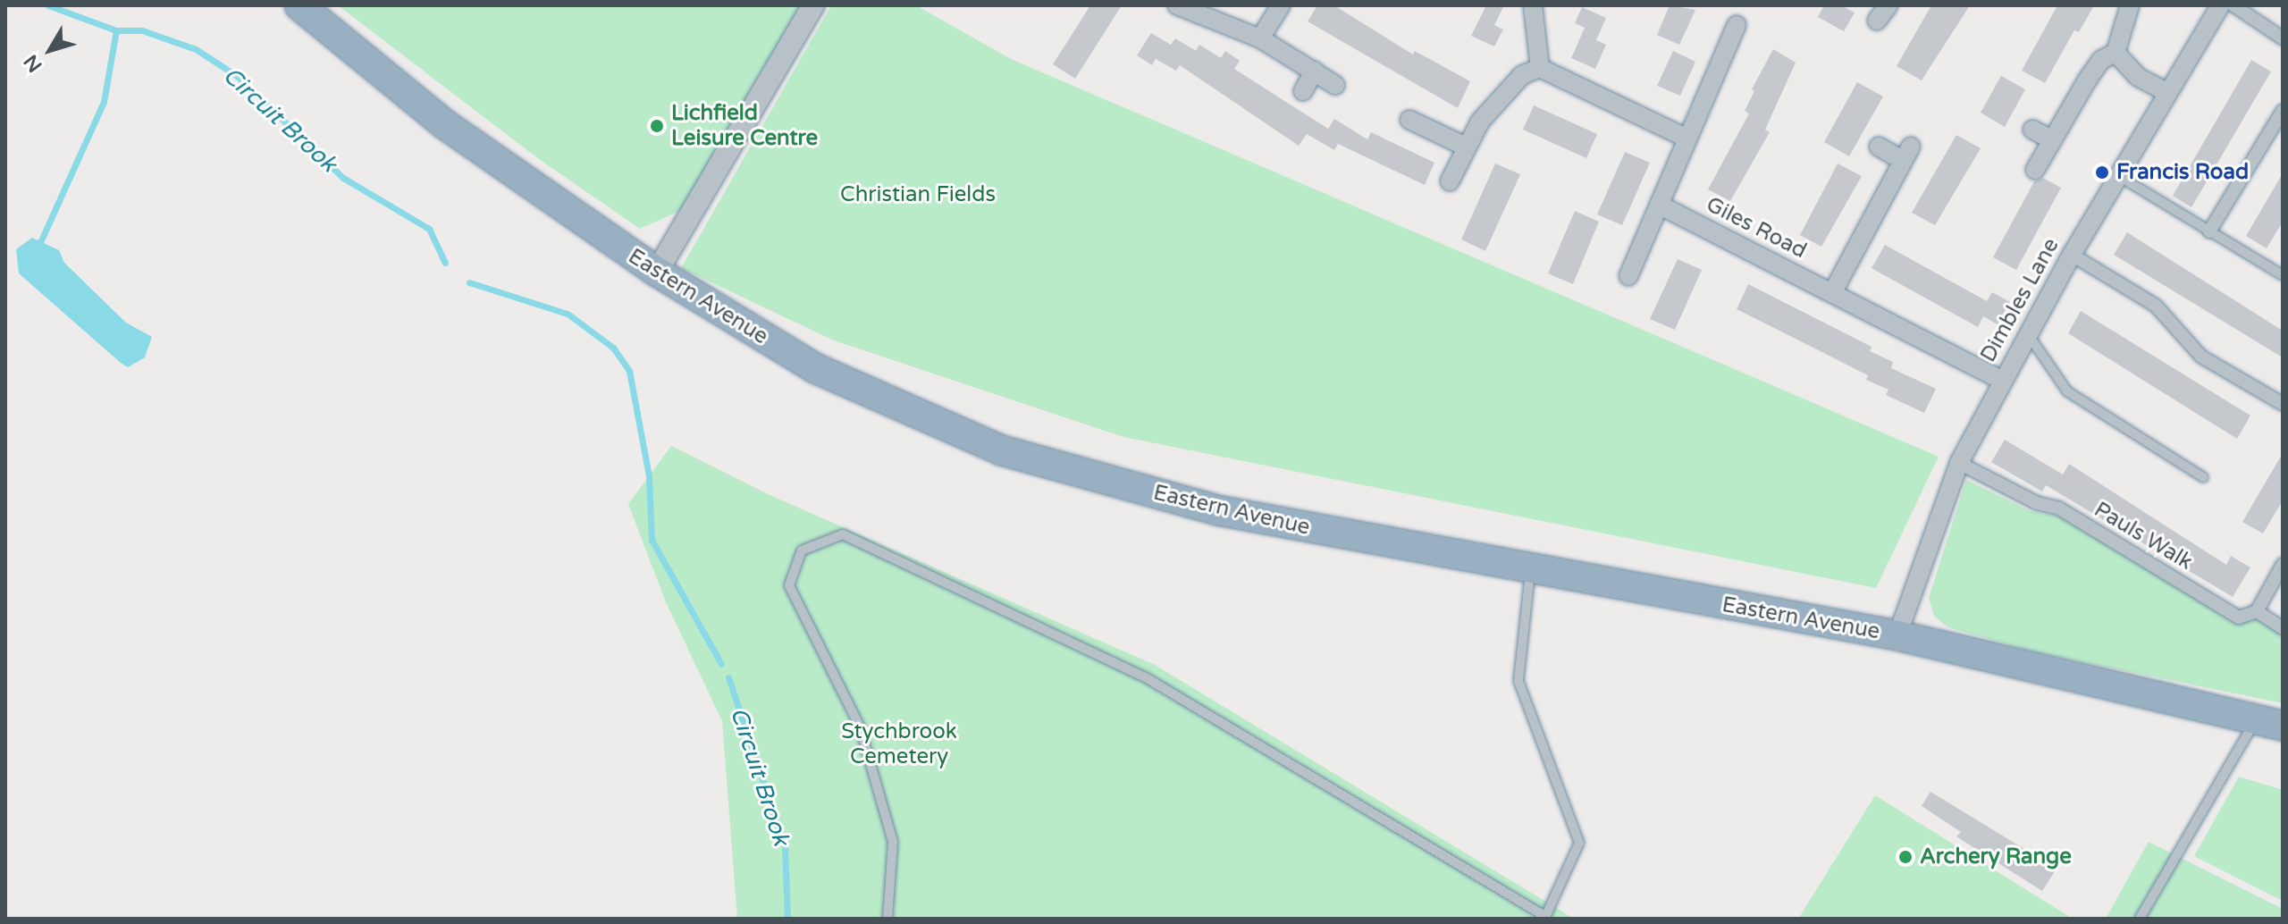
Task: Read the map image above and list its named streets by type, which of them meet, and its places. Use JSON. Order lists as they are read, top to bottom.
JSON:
{
  "streets": {
    "highway": ["Eastern Avenue"],
    "street": ["Giles Road", "Dimbles Lane", "Pauls Walk"]
  },
  "crossings": [
    ["Giles Road", "Dimbles Lane"],
    ["Eastern Avenue", "Dimbles Lane"],
    ["Dimbles Lane", "Pauls Walk"]
  ],
  "water": ["Circuit Brook"],
  "parks": ["Christian Fields", "Stychbrook Cemetery"],
  "places": ["Lichfield Leisure Centre", "Francis Road", "Archery Range"],
  "north": "bottom left"
}
